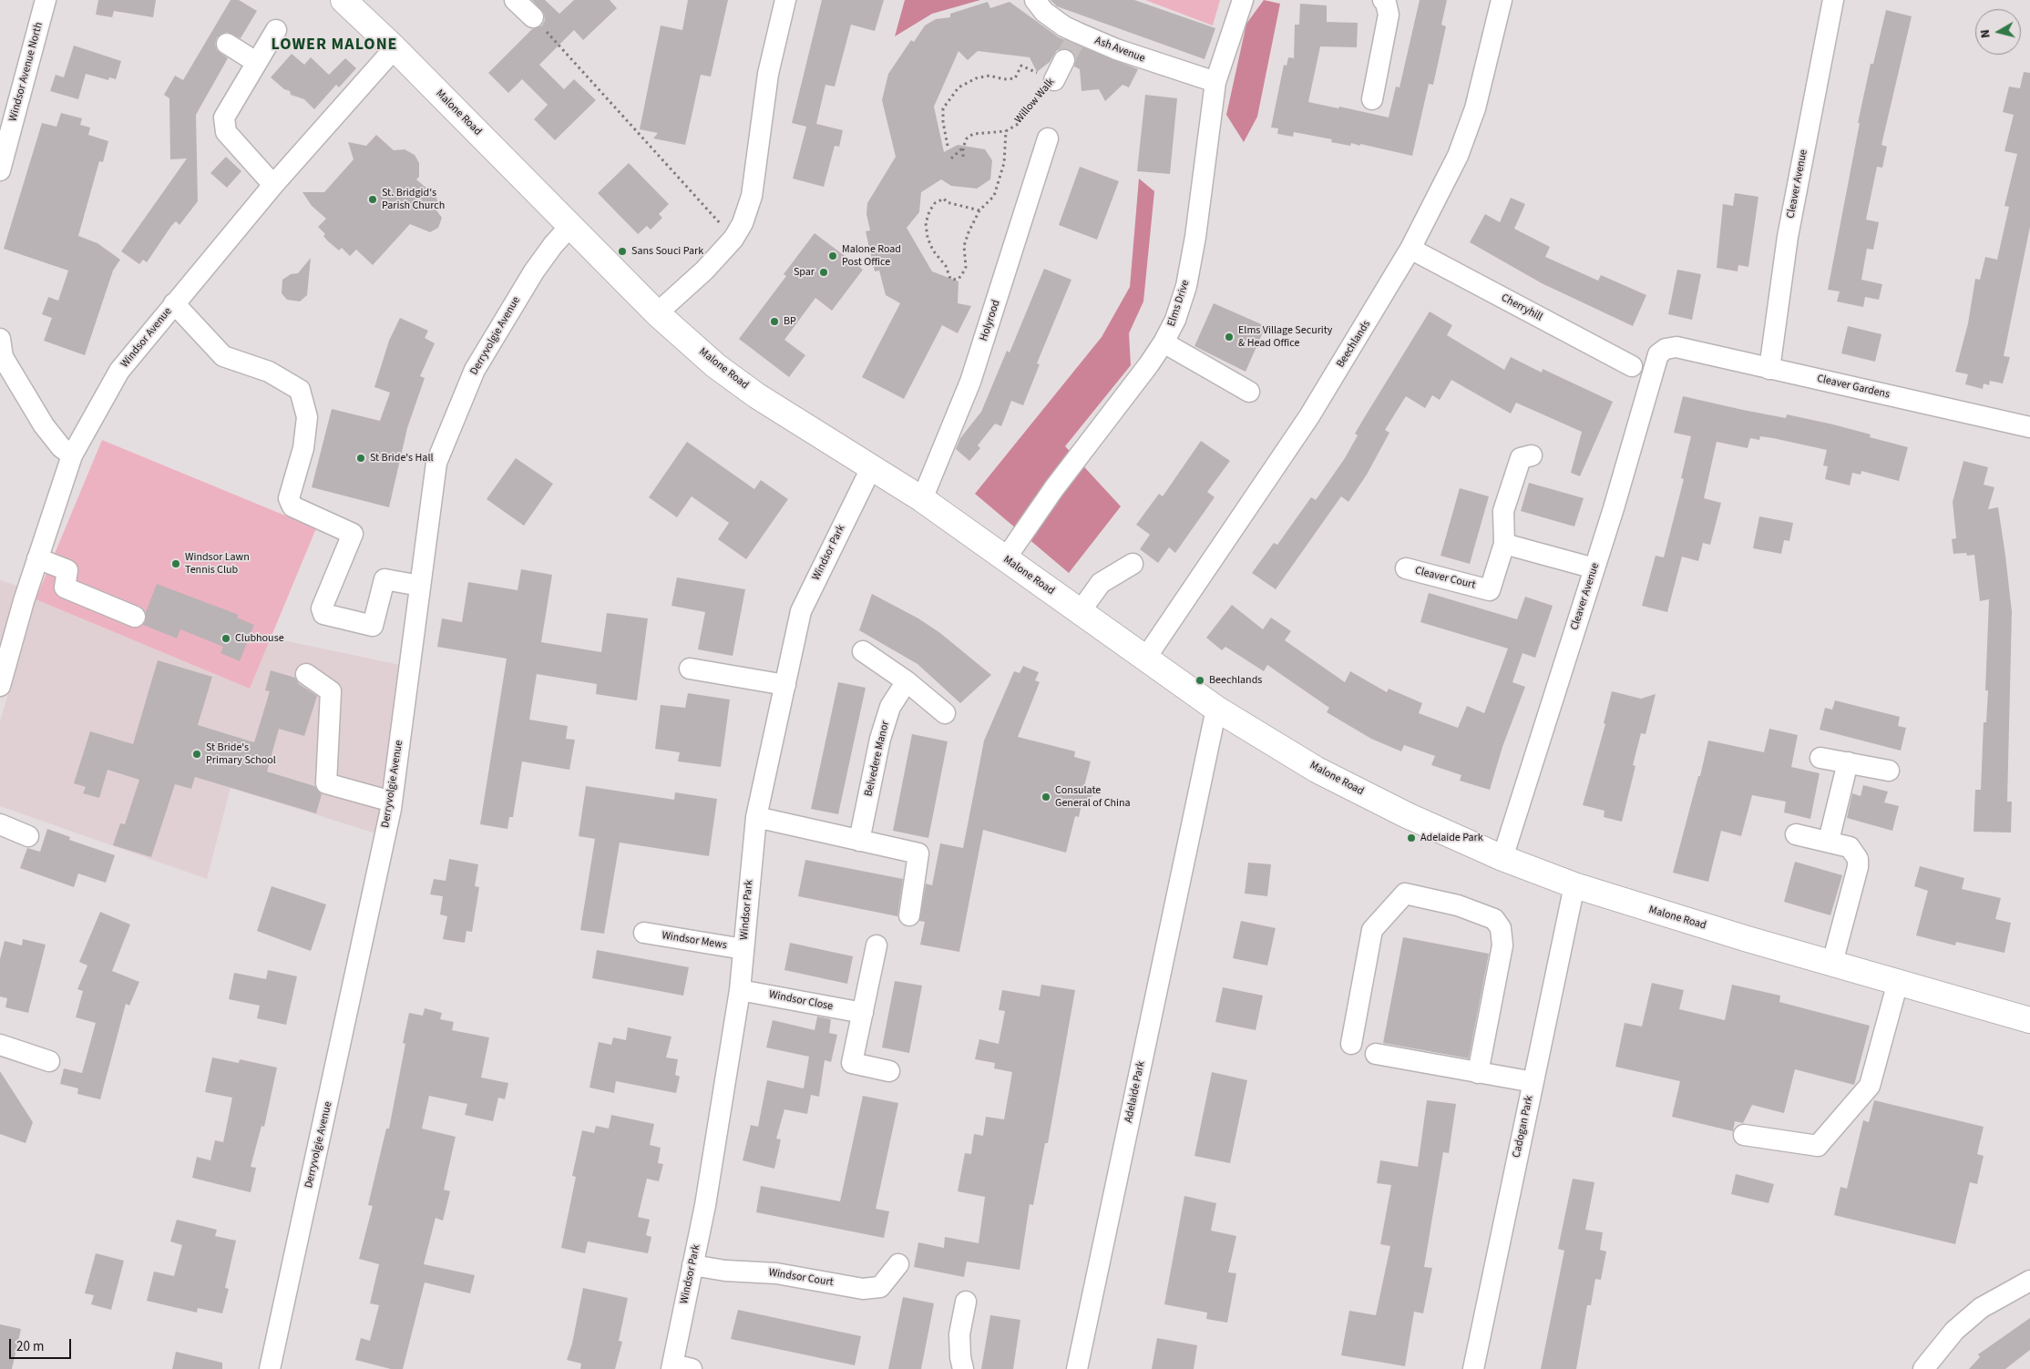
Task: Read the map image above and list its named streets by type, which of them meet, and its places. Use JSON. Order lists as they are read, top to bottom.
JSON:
{
  "streets": {
    "main road": ["Malone Road"],
    "street": [
      "Ash Avenue",
      "Windsor Avenue North",
      "Willow Walk",
      "Cleaver Avenue",
      "Elms Drive",
      "Cherryhill",
      "Holyrood",
      "Derryvolgie Avenue",
      "Windsor Avenue",
      "Beechlands",
      "Cleaver Gardens",
      "Windsor Park",
      "Cleaver Court",
      "Belvedere Manor",
      "Windsor Mews",
      "Windsor Close",
      "Adelaide Park",
      "Cadogan Park",
      "Windsor Court"
    ]
  },
  "crossings": [
    ["Ash Avenue", "Elms Drive"],
    ["Malone Road", "Cleaver Avenue"],
    ["Malone Road", "Elms Drive"],
    ["Malone Road", "Holyrood"],
    ["Malone Road", "Derryvolgie Avenue"],
    ["Malone Road", "Windsor Avenue"],
    ["Malone Road", "Beechlands"],
    ["Malone Road", "Windsor Park"],
    ["Malone Road", "Adelaide Park"],
    ["Malone Road", "Cadogan Park"],
    ["Cleaver Avenue", "Cleaver Gardens"],
    ["Cherryhill", "Beechlands"],
    ["Windsor Park", "Windsor Mews"],
    ["Windsor Park", "Windsor Close"],
    ["Windsor Park", "Windsor Court"]
  ],
  "districts": ["LOWER MALONE"],
  "places": [
    "St. Bridgid's Parish Church",
    "Sans Souci Park",
    "Malone Road Post Office",
    "Spar",
    "BP",
    "Elms Village Security & Head Office",
    "St Bride's Hall",
    "Windsor Lawn Tennis Club",
    "Clubhouse",
    "Beechlands",
    "St Bride's Primary School",
    "Consulate General of China",
    "Adelaide Park"
  ],
  "scale_bar": "20 m",
  "north": "left"
}
